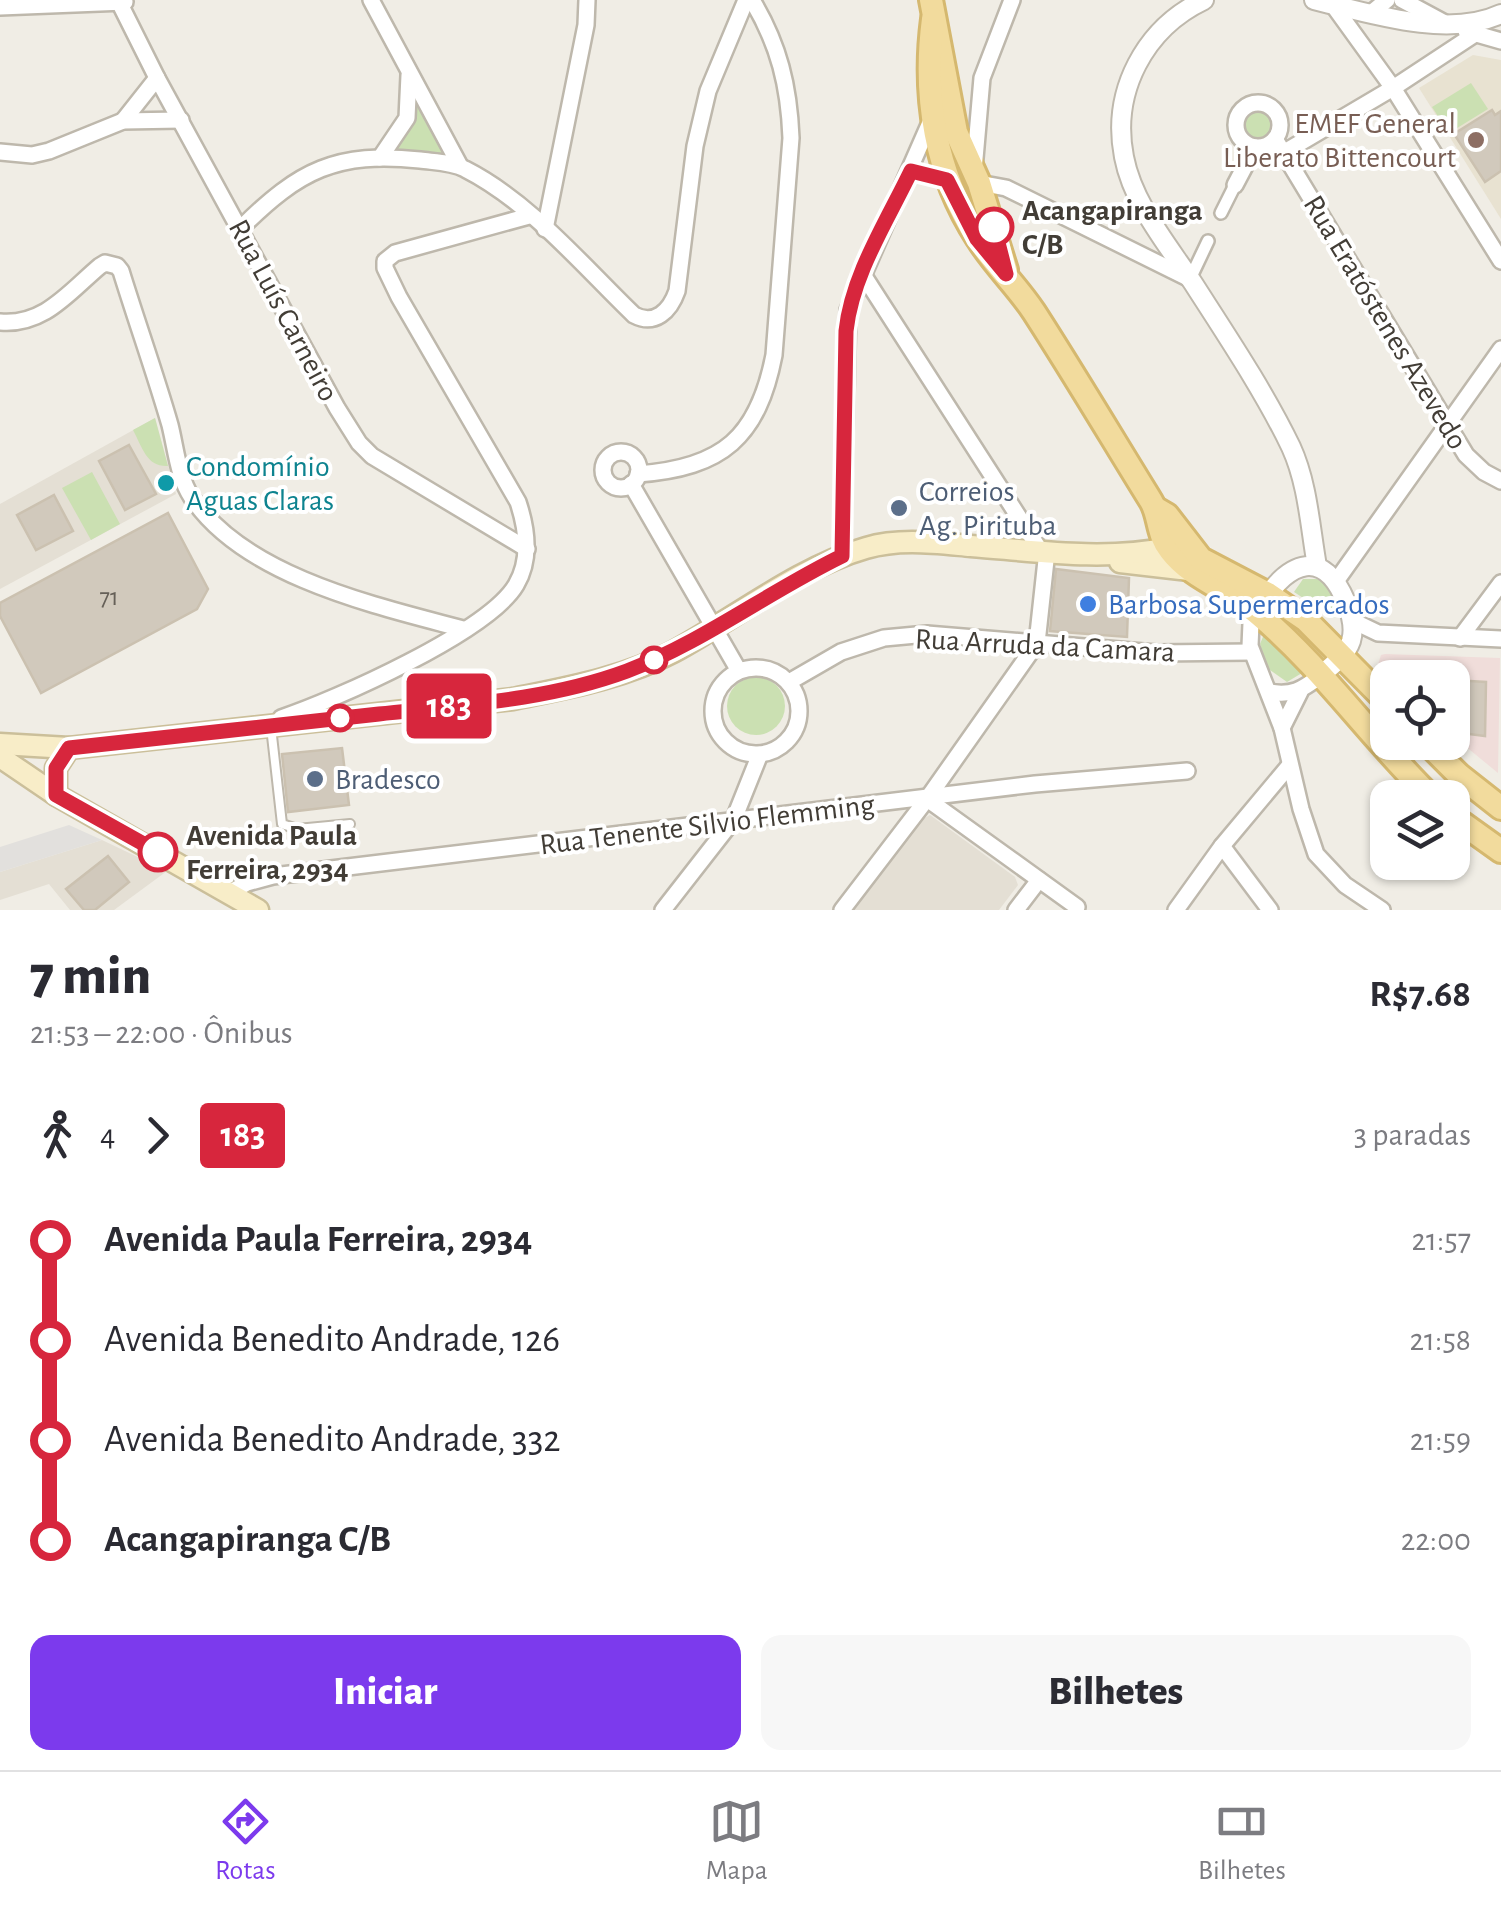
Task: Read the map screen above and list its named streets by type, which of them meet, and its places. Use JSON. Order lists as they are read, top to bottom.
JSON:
{
  "streets": {
    "street": [
      "Rua Luís Carneiro",
      "Rua Eratóstenes Azevedo",
      "Rua Arruda da Camara",
      "Rua Tenente Silvio Flemming"
    ]
  },
  "places": [
    "EMEF General Liberato Bittencourt",
    "Acangapiranga C/B",
    "Condomínio Aguas Claras",
    "Correios Ag. Pirituba",
    "Barbosa Supermercados",
    "Bradesco",
    "Avenida Paula Ferreira, 2934"
  ],
  "lines": ["bus line 183"],
  "house_numbers": ["71"],
  "page": {
    "on_map": "183",
    "heading": ["7 min", "21:53 – 22:00 · Ônibus", "R$7.68"],
    "legs": ["4", "183", "3 paradas"],
    "list": [
      {
        "name": "Avenida Paula Ferreira, 2934",
        "value": "21:57"
      },
      {
        "name": "Avenida Benedito Andrade, 126",
        "value": "21:58"
      },
      {
        "name": "Avenida Benedito Andrade, 332",
        "value": "21:59"
      },
      {
        "name": "Acangapiranga C/B",
        "value": "22:00"
      }
    ],
    "buttons": ["Iniciar", "Bilhetes"],
    "tabs": ["Rotas", "Mapa", "Bilhetes"]
  }
}
